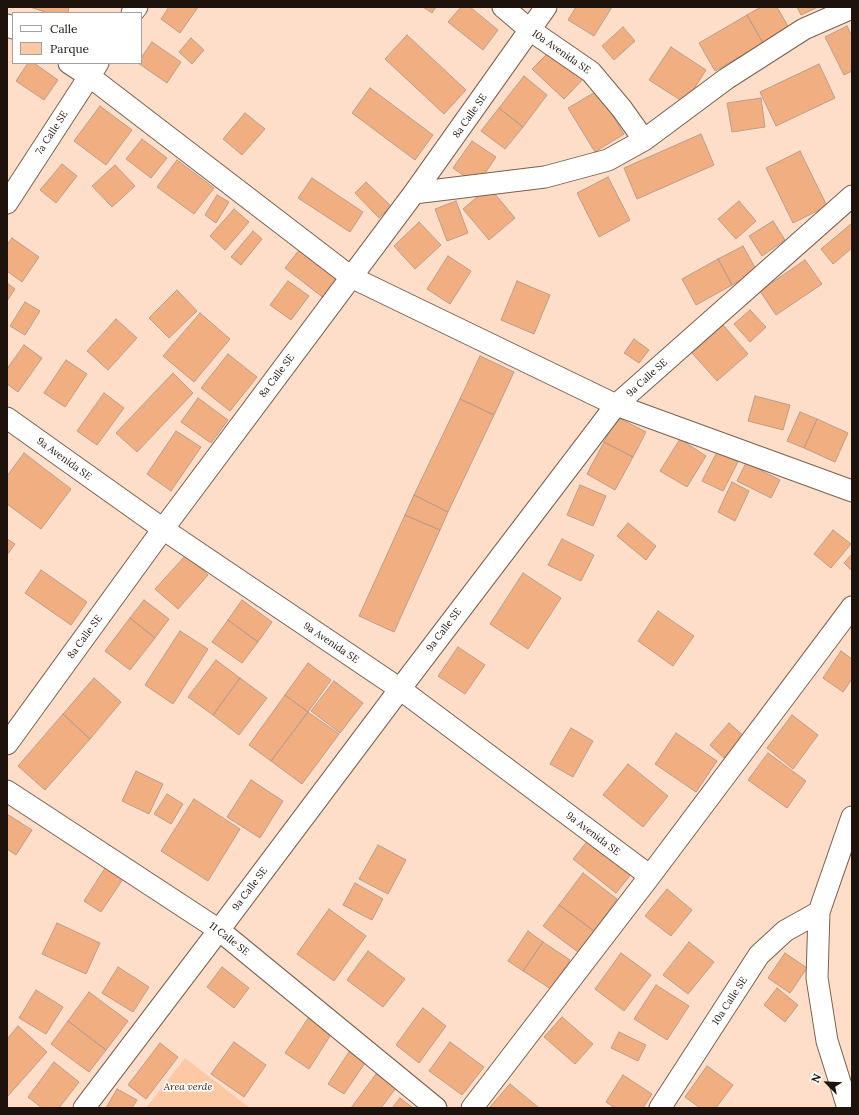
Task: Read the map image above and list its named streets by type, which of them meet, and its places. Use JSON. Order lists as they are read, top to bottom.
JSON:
{
  "streets": {
    "street": [
      "10a Avenida SE",
      "8a Calle SE",
      "7a Calle SE",
      "9a Calle SE",
      "9a Avenida SE",
      "11 Calle SE",
      "10a Calle SE"
    ]
  },
  "crossings": [
    ["10a Avenida SE", "8a Calle SE"],
    ["8a Calle SE", "9a Avenida SE"],
    ["9a Calle SE", "9a Avenida SE"],
    ["9a Calle SE", "11 Calle SE"]
  ],
  "parks": ["Area verde"],
  "legend": ["Calle", "Parque"],
  "north": "top left"
}
